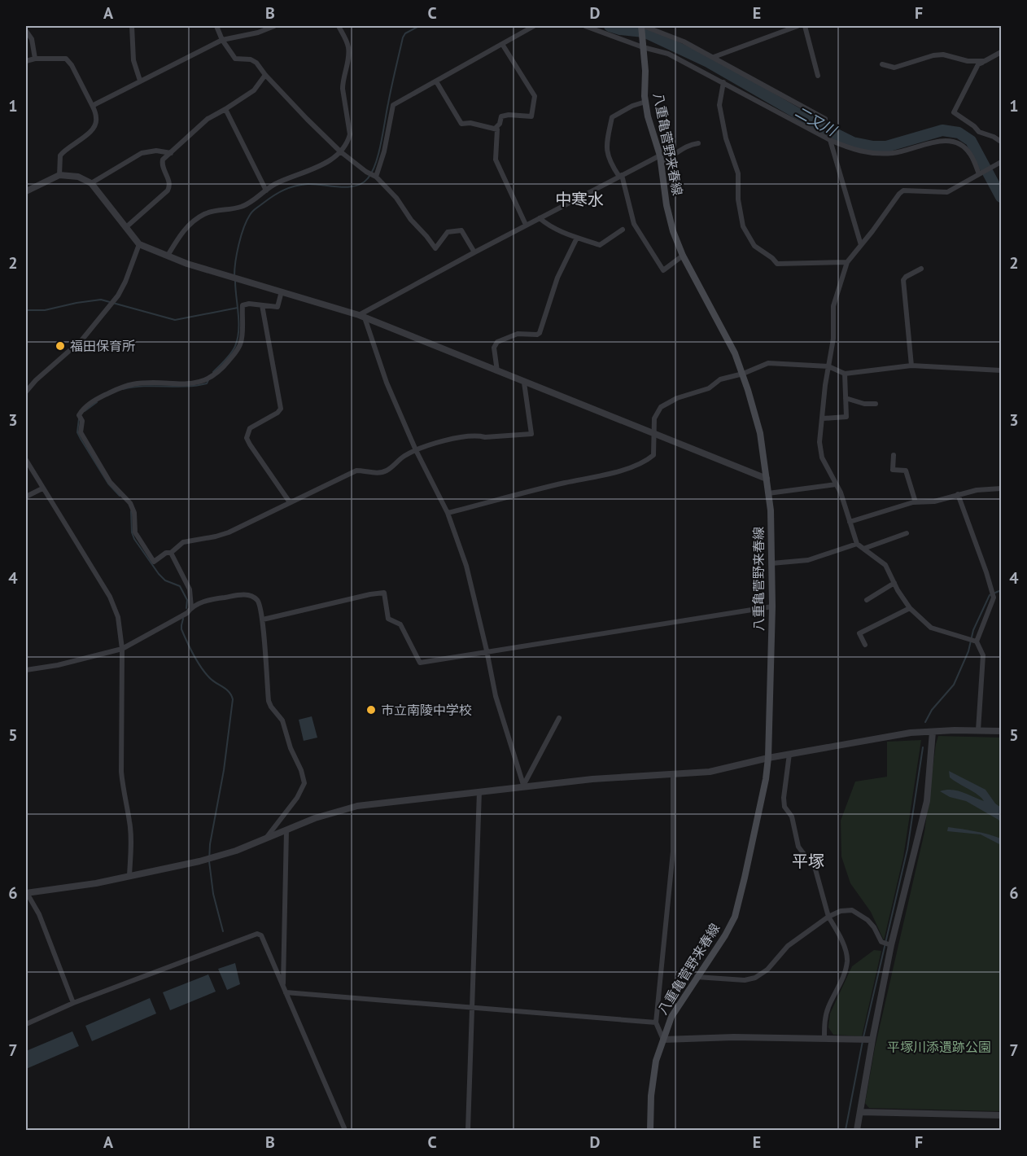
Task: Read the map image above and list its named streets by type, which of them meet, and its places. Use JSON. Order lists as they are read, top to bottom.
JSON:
{
  "streets": {
    "main road": ["八重亀菅野来春線"]
  },
  "districts": ["中寒水", "平塚"],
  "water": ["二又川"],
  "parks": ["平塚川添遺跡公園"],
  "places": ["福田保育所", "市立南陵中学校"],
  "grid": {
    "columns": [
      "A",
      "B",
      "C",
      "D",
      "E",
      "F"
    ],
    "rows": [
      "1",
      "2",
      "3",
      "4",
      "5",
      "6",
      "7"
    ]
  }
}
